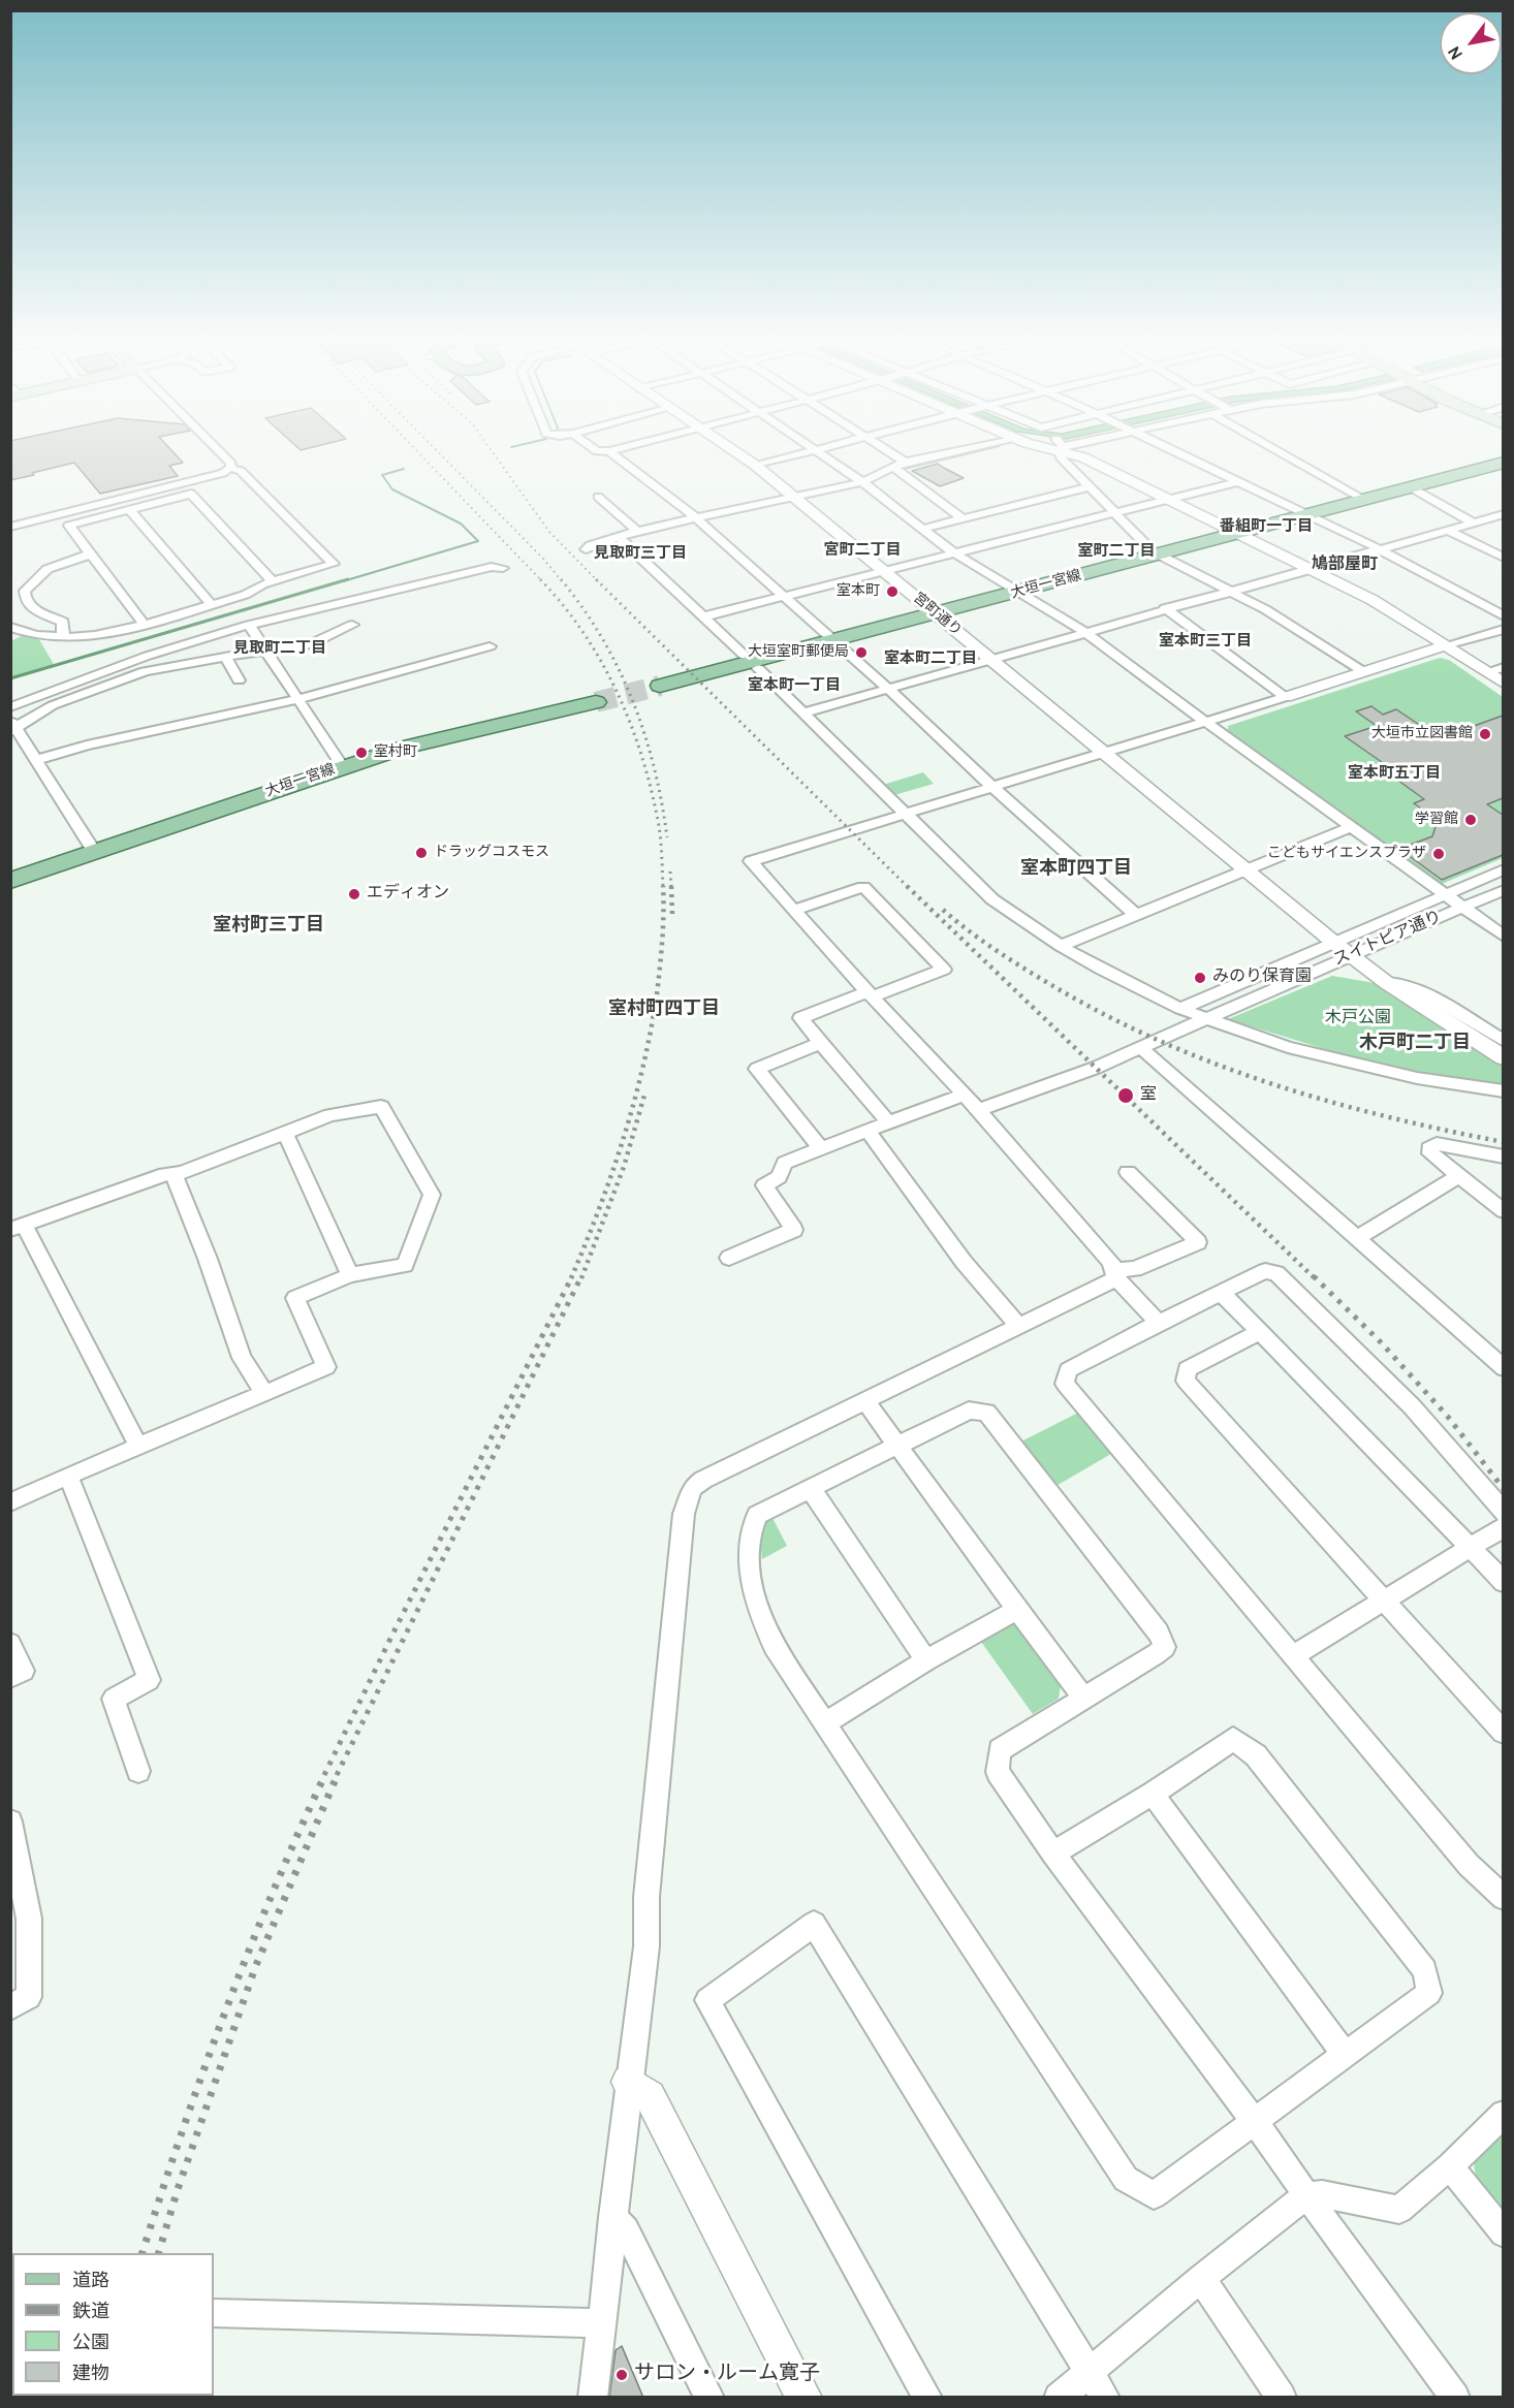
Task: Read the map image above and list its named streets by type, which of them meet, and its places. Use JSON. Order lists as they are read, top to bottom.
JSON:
{
  "streets": {
    "main road": ["大垣一宮線"],
    "street": ["宮町通り", "スイトピア通り"]
  },
  "crossings": [
    ["大垣一宮線", "宮町通り"],
    ["宮町通り", "スイトピア通り"]
  ],
  "districts": [
    "番組町一丁目",
    "宮町二丁目",
    "室町二丁目",
    "見取町三丁目",
    "鳩部屋町",
    "室本町三丁目",
    "見取町二丁目",
    "室本町二丁目",
    "室本町一丁目",
    "室本町五丁目",
    "室本町四丁目",
    "室村町三丁目",
    "室村町四丁目",
    "木戸町二丁目"
  ],
  "parks": ["木戸公園"],
  "places": [
    "室本町",
    "大垣室町郵便局",
    "大垣市立図書館",
    "室村町",
    "学習館",
    "ドラッグコスモス",
    "こどもサイエンスプラザ",
    "エディオン",
    "みのり保育園",
    "室",
    "サロン・ルーム寛子"
  ],
  "legend": [
    "道路",
    "鉄道",
    "公園",
    "建物"
  ],
  "north": "bottom left"
}
